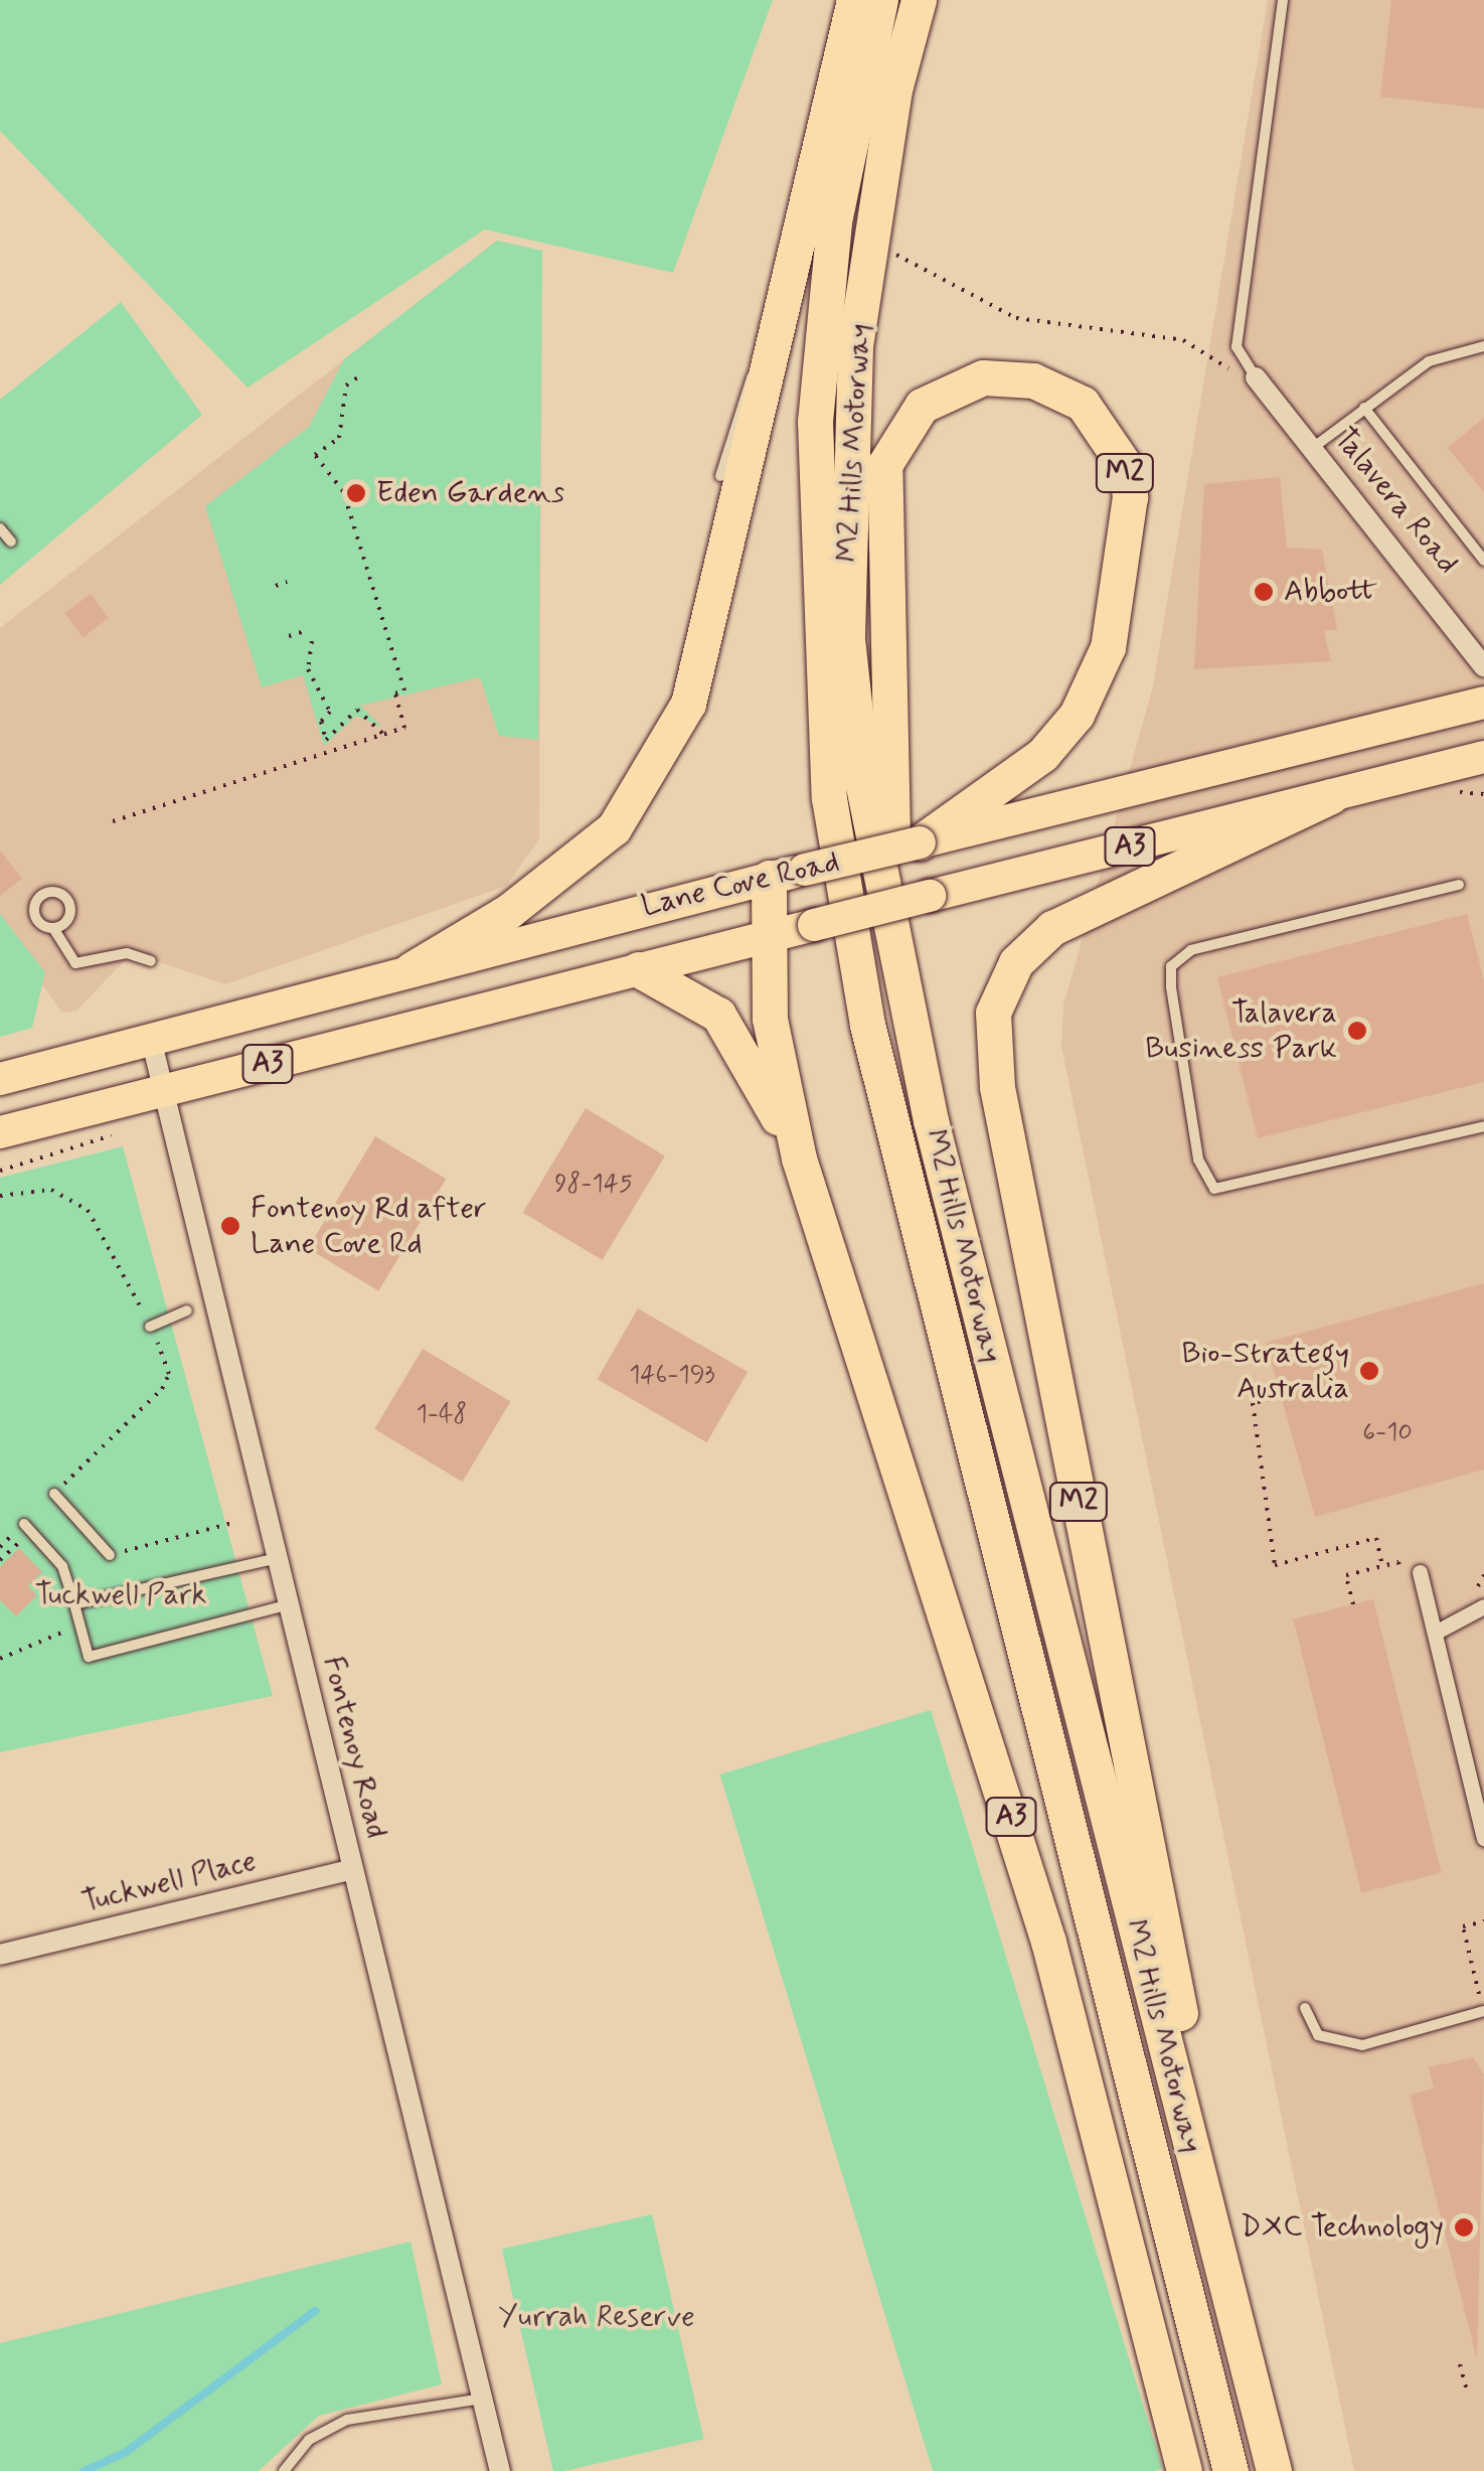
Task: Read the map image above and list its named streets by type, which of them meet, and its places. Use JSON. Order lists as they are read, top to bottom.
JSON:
{
  "streets": {
    "highway": [
      "M2 Hills Motorway",
      "M2",
      "A3",
      "Lane Cove Road"
    ],
    "street": ["Talavera Road", "Fontenoy Road", "Tuckwell Place"]
  },
  "crossings": [
    ["M2 Hills Motorway", "M2"],
    ["M2", "Lane Cove Road"],
    ["A3", "Lane Cove Road"],
    ["Lane Cove Road", "Fontenoy Road"],
    ["Fontenoy Road", "Tuckwell Place"]
  ],
  "parks": ["Tuckwell Park", "Yurrah Reserve"],
  "places": [
    "Eden Gardens",
    "Abbott",
    "Talavera Business Park",
    "Fontenoy Rd after Lane Cove Rd",
    "Bio-Strategy Australia",
    "DXC Technology"
  ],
  "house_numbers": [
    "98-145",
    "146-193",
    "1-48",
    "6-10"
  ]
}
